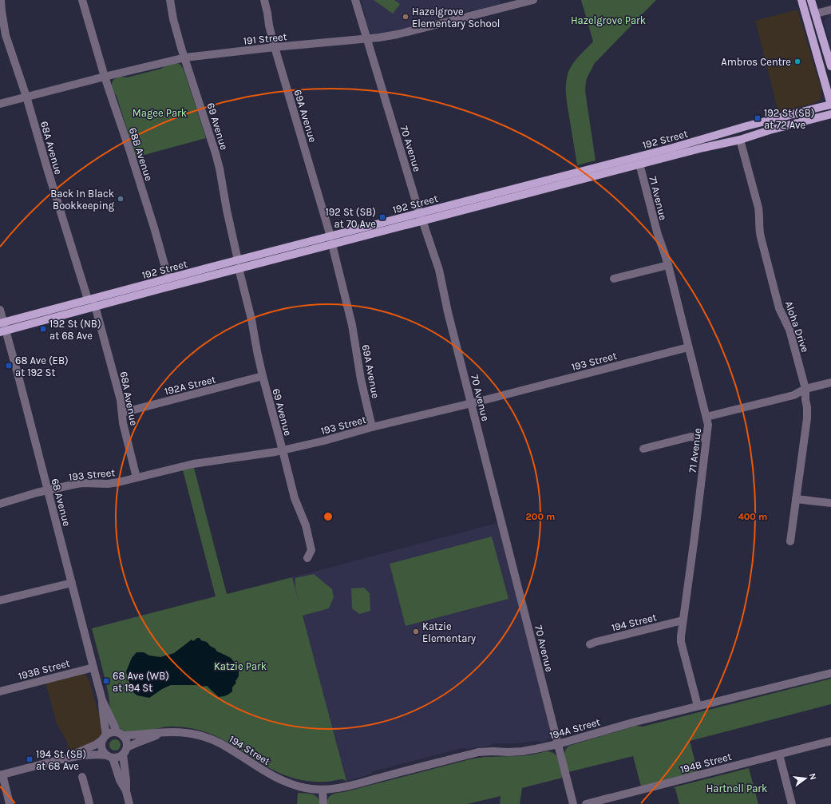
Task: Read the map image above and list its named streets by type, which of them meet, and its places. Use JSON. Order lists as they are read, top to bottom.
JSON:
{
  "streets": {
    "main road": ["192 Street"],
    "street": [
      "191 Street",
      "69A Avenue",
      "69 Avenue",
      "68A Avenue",
      "70 Avenue",
      "68B Avenue",
      "71 Avenue",
      "Aloha Drive",
      "193 Street",
      "192A Street",
      "68 Avenue",
      "194 Street",
      "193B Street",
      "194A Street",
      "194B Street"
    ]
  },
  "crossings": [
    ["191 Street", "69A Avenue"],
    ["191 Street", "69 Avenue"],
    ["191 Street", "68A Avenue"],
    ["191 Street", "70 Avenue"],
    ["191 Street", "68B Avenue"],
    ["69A Avenue", "192 Street"],
    ["69A Avenue", "193 Street"],
    ["69 Avenue", "192 Street"],
    ["69 Avenue", "193 Street"],
    ["69 Avenue", "192A Street"],
    ["192 Street", "68A Avenue"],
    ["192 Street", "70 Avenue"],
    ["192 Street", "68B Avenue"],
    ["192 Street", "71 Avenue"],
    ["192 Street", "Aloha Drive"],
    ["192 Street", "68 Avenue"],
    ["68A Avenue", "193 Street"],
    ["68A Avenue", "192A Street"],
    ["70 Avenue", "193 Street"],
    ["70 Avenue", "194A Street"],
    ["71 Avenue", "193 Street"],
    ["71 Avenue", "194 Street"],
    ["71 Avenue", "194A Street"],
    ["193 Street", "68 Avenue"],
    ["68 Avenue", "194 Street"],
    ["68 Avenue", "193B Street"],
    ["194 Street", "194A Street"]
  ],
  "parks": [
    "Hazelgrove Park",
    "Magee Park",
    "Katzie Park",
    "Hartnell Park"
  ],
  "places": {
    "other": [
      "Hazelgrove Elementary School",
      "Ambros Centre",
      "Back In Black Bookkeeping",
      "Katzie Elementary"
    ],
    "transit": [
      "192 St (SB) at 72 Ave",
      "192 St (SB) at 70 Ave",
      "192 St (NB) at 68 Ave",
      "68 Ave (EB) at 192 St",
      "68 Ave (WB) at 194 St",
      "194 St (SB) at 68 Ave"
    ]
  },
  "north": "right",
  "rings": ["200 m", "400 m"]
}
